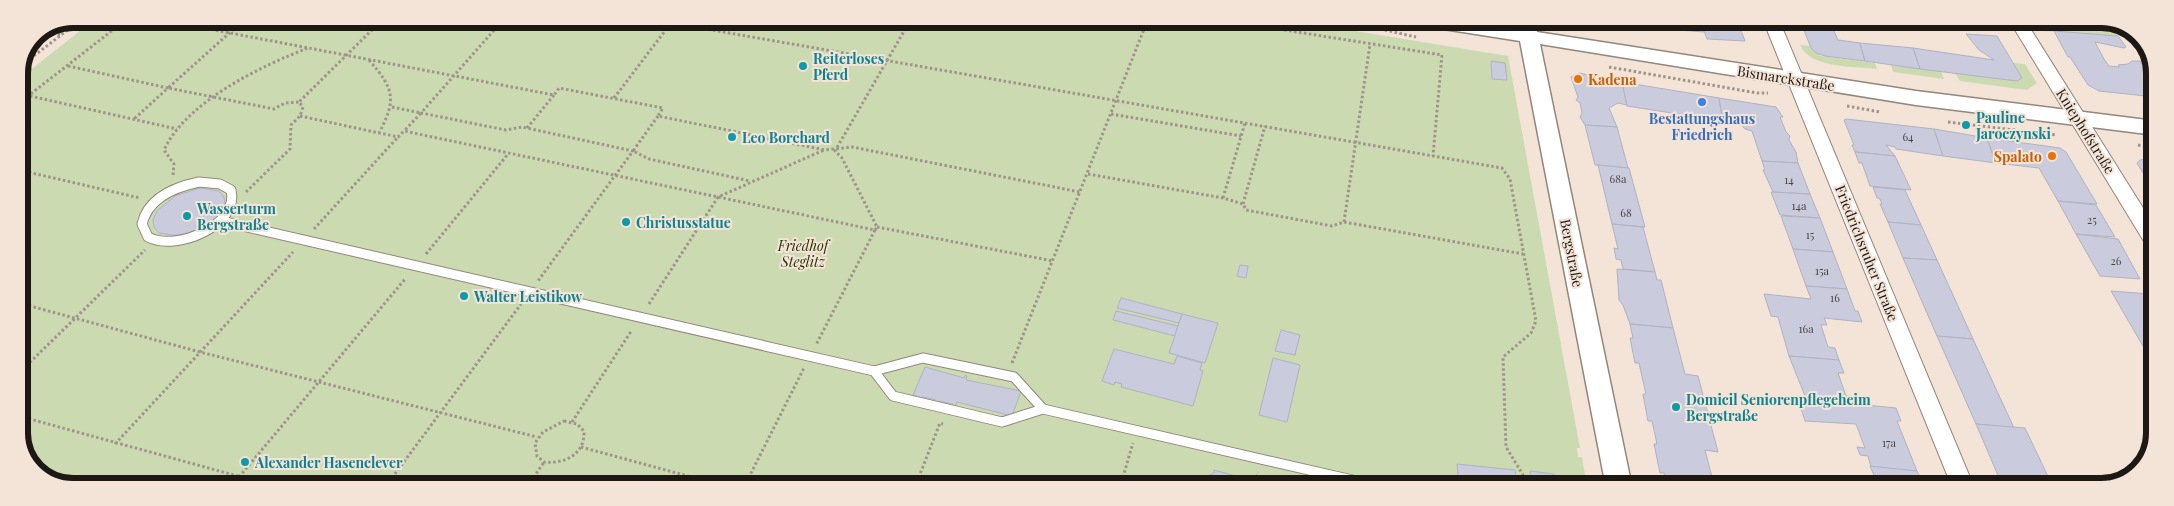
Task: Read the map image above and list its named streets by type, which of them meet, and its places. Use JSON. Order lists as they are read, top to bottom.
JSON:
{
  "streets": {
    "street": [
      "Bismarckstraße",
      "Kniephofstraße",
      "Bergstraße",
      "Friedrichsruher Straße"
    ]
  },
  "crossings": [
    ["Bismarckstraße", "Kniephofstraße"],
    ["Bismarckstraße", "Bergstraße"],
    ["Bismarckstraße", "Friedrichsruher Straße"]
  ],
  "parks": ["Friedhof Steglitz"],
  "places": [
    "Reiterloses Pferd",
    "Kadena",
    "Bestattungshaus Friedrich",
    "Pauline Jaroczynski",
    "Leo Borchard",
    "Spalato",
    "Wasserturm Bergstraße",
    "Christusstatue",
    "Walter Leistikow",
    "Domicil Seniorenpflegeheim Bergstraße",
    "Alexander Hasenclever"
  ],
  "house_numbers": [
    "64",
    "68a",
    "14",
    "14a",
    "68",
    "25",
    "15",
    "26",
    "15a",
    "16",
    "16a",
    "17a"
  ]
}
